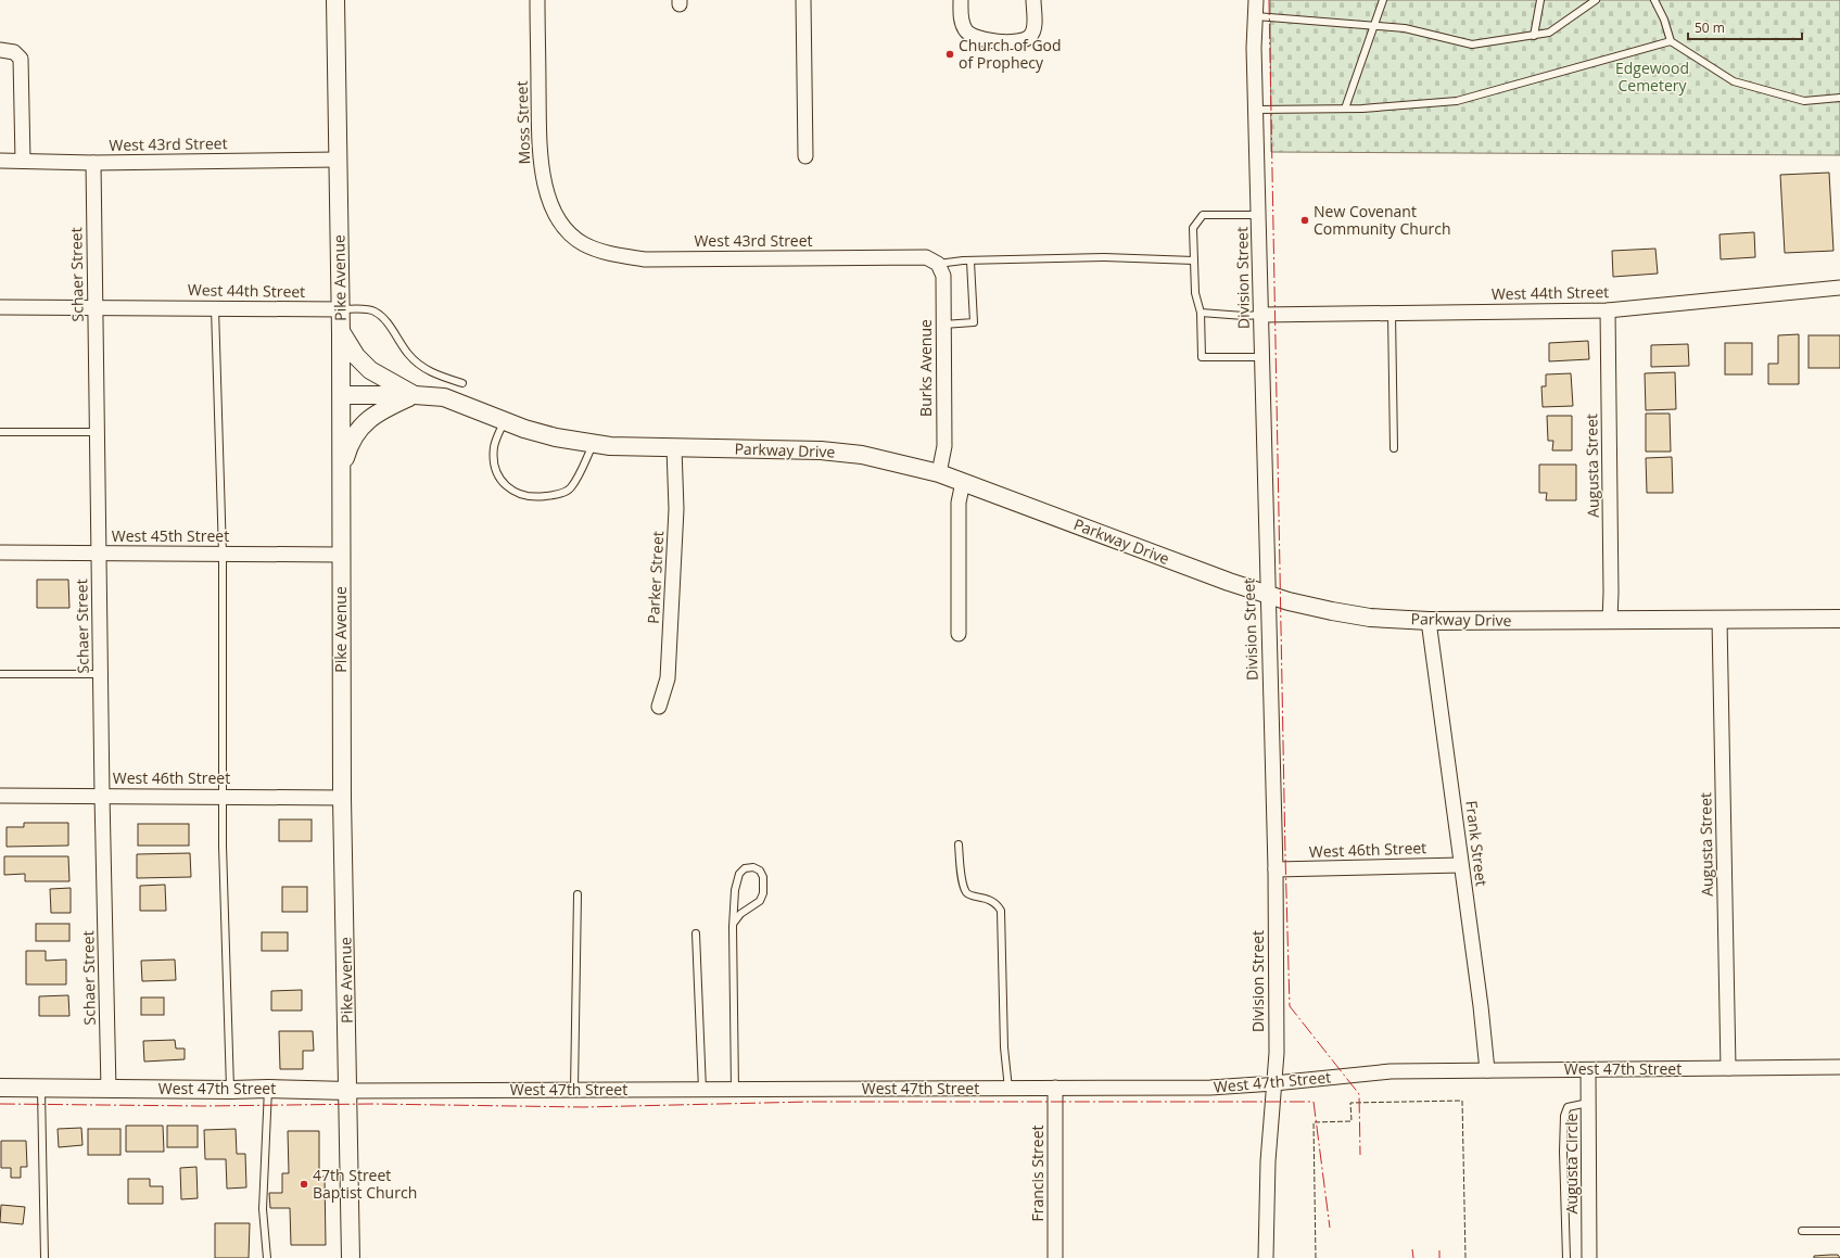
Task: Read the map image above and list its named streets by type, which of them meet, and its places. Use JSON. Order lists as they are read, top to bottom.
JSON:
{
  "streets": {
    "street": [
      "Moss Street",
      "West 43rd Street",
      "Schaer Street",
      "Pike Avenue",
      "Division Street",
      "West 44th Street",
      "Burks Avenue",
      "Parkway Drive",
      "Augusta Street",
      "West 45th Street",
      "Parker Street",
      "West 46th Street",
      "Frank Street",
      "West 47th Street",
      "Augusta Circle",
      "Francis Street"
    ]
  },
  "crossings": [
    ["Moss Street", "West 43rd Street"],
    ["West 43rd Street", "Schaer Street"],
    ["West 43rd Street", "Pike Avenue"],
    ["West 43rd Street", "Burks Avenue"],
    ["Schaer Street", "West 44th Street"],
    ["Schaer Street", "West 45th Street"],
    ["Schaer Street", "West 46th Street"],
    ["Schaer Street", "West 47th Street"],
    ["Pike Avenue", "West 44th Street"],
    ["Pike Avenue", "Parkway Drive"],
    ["Pike Avenue", "West 45th Street"],
    ["Pike Avenue", "West 46th Street"],
    ["Pike Avenue", "West 47th Street"],
    ["Division Street", "West 44th Street"],
    ["Division Street", "Parkway Drive"],
    ["Division Street", "West 46th Street"],
    ["Division Street", "West 47th Street"],
    ["West 44th Street", "Augusta Street"],
    ["Burks Avenue", "Parkway Drive"],
    ["Parkway Drive", "Augusta Street"],
    ["Parkway Drive", "Parker Street"],
    ["Parkway Drive", "Frank Street"],
    ["Augusta Street", "West 47th Street"],
    ["West 46th Street", "Frank Street"],
    ["Frank Street", "West 47th Street"],
    ["West 47th Street", "Augusta Circle"],
    ["West 47th Street", "Francis Street"]
  ],
  "parks": ["Edgewood Cemetery"],
  "places": ["Church of God of Prophecy", "New Covenant Community Church", "47th Street Baptist Church"],
  "scale_bar": "50 m"
}
